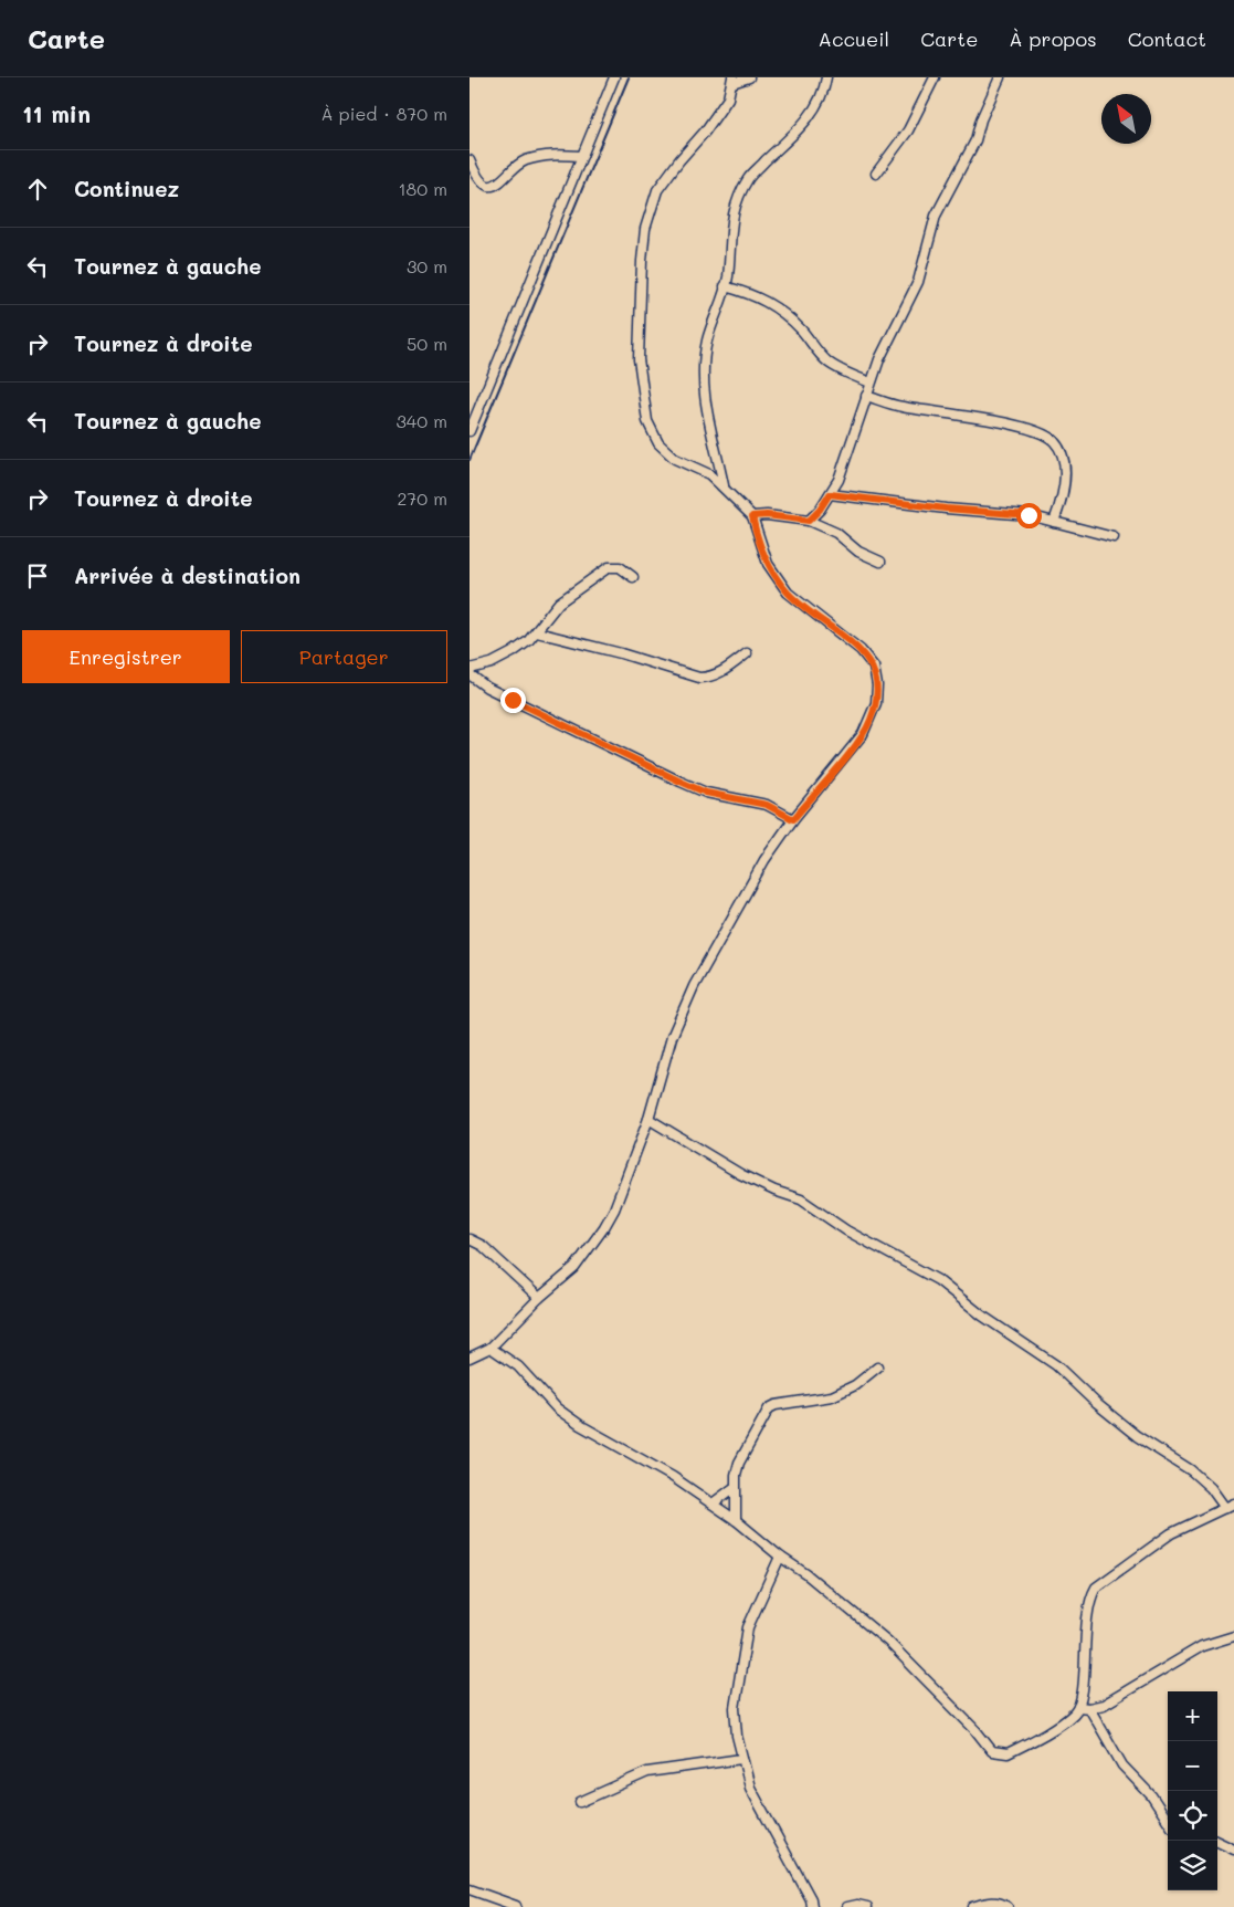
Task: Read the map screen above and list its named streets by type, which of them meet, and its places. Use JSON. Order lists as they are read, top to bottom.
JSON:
{
  "north": "top left",
  "page": {
    "header": "Carte",
    "nav": [
      "Accueil",
      "Carte",
      "À propos",
      "Contact"
    ],
    "heading": ["11 min", "À pied · 870 m"],
    "list": [
      ["Continuez", "180 m"],
      ["Tournez à gauche", "30 m"],
      ["Tournez à droite", "50 m"],
      ["Tournez à gauche", "340 m"],
      ["Tournez à droite", "270 m"],
      "Arrivée à destination"
    ],
    "buttons": ["Enregistrer", "Partager"],
    "map_buttons": ["+", "−"]
  }
}
